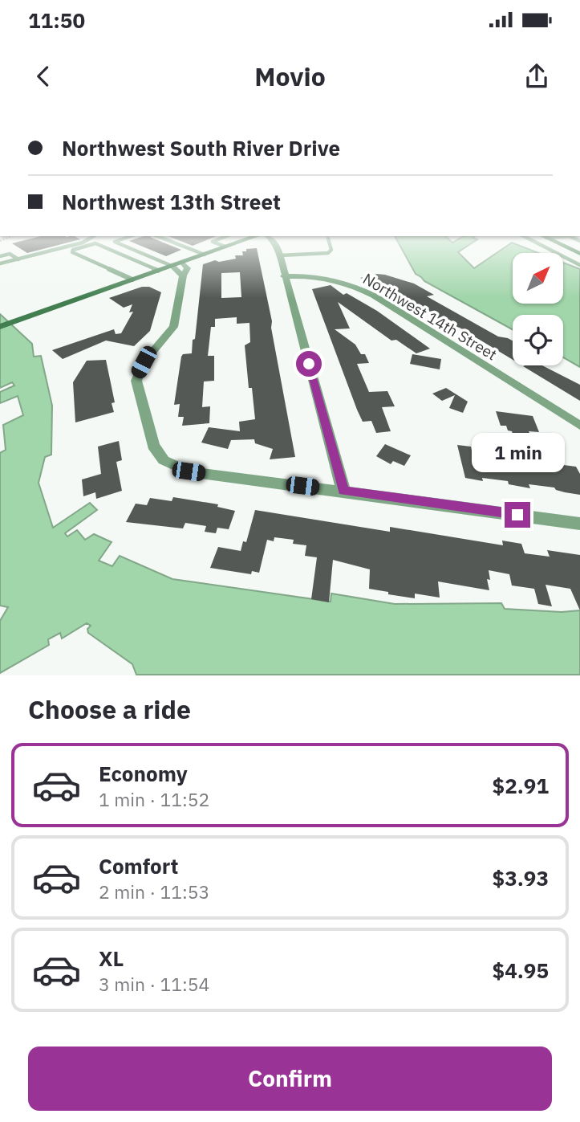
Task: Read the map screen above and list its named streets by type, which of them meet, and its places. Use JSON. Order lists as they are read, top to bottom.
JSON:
{
  "streets": {
    "street": ["Northwest 14th Street"]
  },
  "north": "top right",
  "page": {
    "status": "11:50",
    "header": "Movio",
    "banner": ["Northwest South River Drive", "Northwest 13th Street"],
    "bubble": "1 min",
    "heading": "Choose a ride",
    "list": [
      {
        "name": "Economy",
        "note": "1 min · 11:52",
        "value": "$2.91"
      },
      {
        "name": "Comfort",
        "note": "2 min · 11:53",
        "value": "$3.93"
      },
      {
        "name": "XL",
        "note": "3 min · 11:54",
        "value": "$4.95"
      }
    ],
    "buttons": "Confirm"
  }
}
